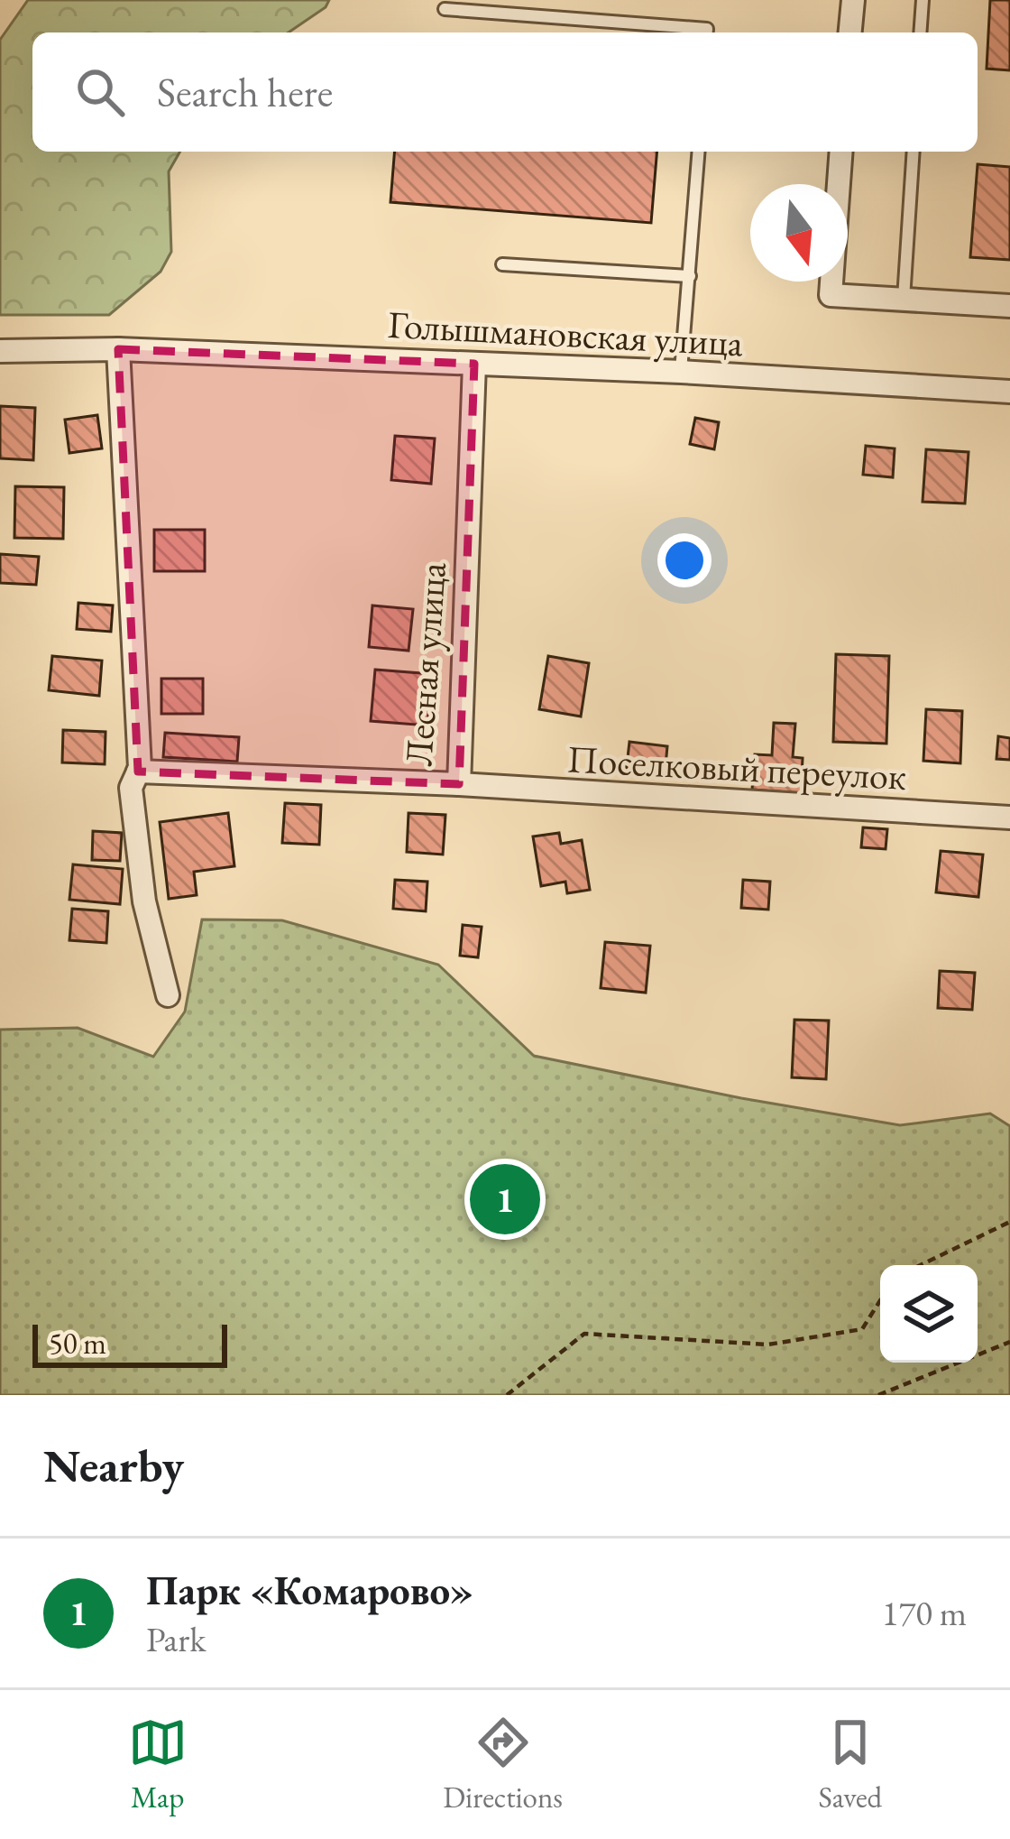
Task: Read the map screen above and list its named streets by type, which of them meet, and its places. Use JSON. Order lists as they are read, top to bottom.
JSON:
{
  "streets": {
    "street": ["Голышмановская улица", "Лесная улица", "Поселковый переулок"]
  },
  "crossings": [
    ["Голышмановская улица", "Лесная улица"],
    ["Лесная улица", "Поселковый переулок"]
  ],
  "scale_bar": "50 m",
  "north": "bottom",
  "page": {
    "search": "Search here",
    "pins": "1",
    "scale": "50 m",
    "heading": "Nearby",
    "list": [
      {
        "mark": "1",
        "name": "Парк «Комарово»",
        "note": "Park",
        "value": "170 m"
      }
    ],
    "nav": ["Map", "Directions", "Saved"]
  }
}
